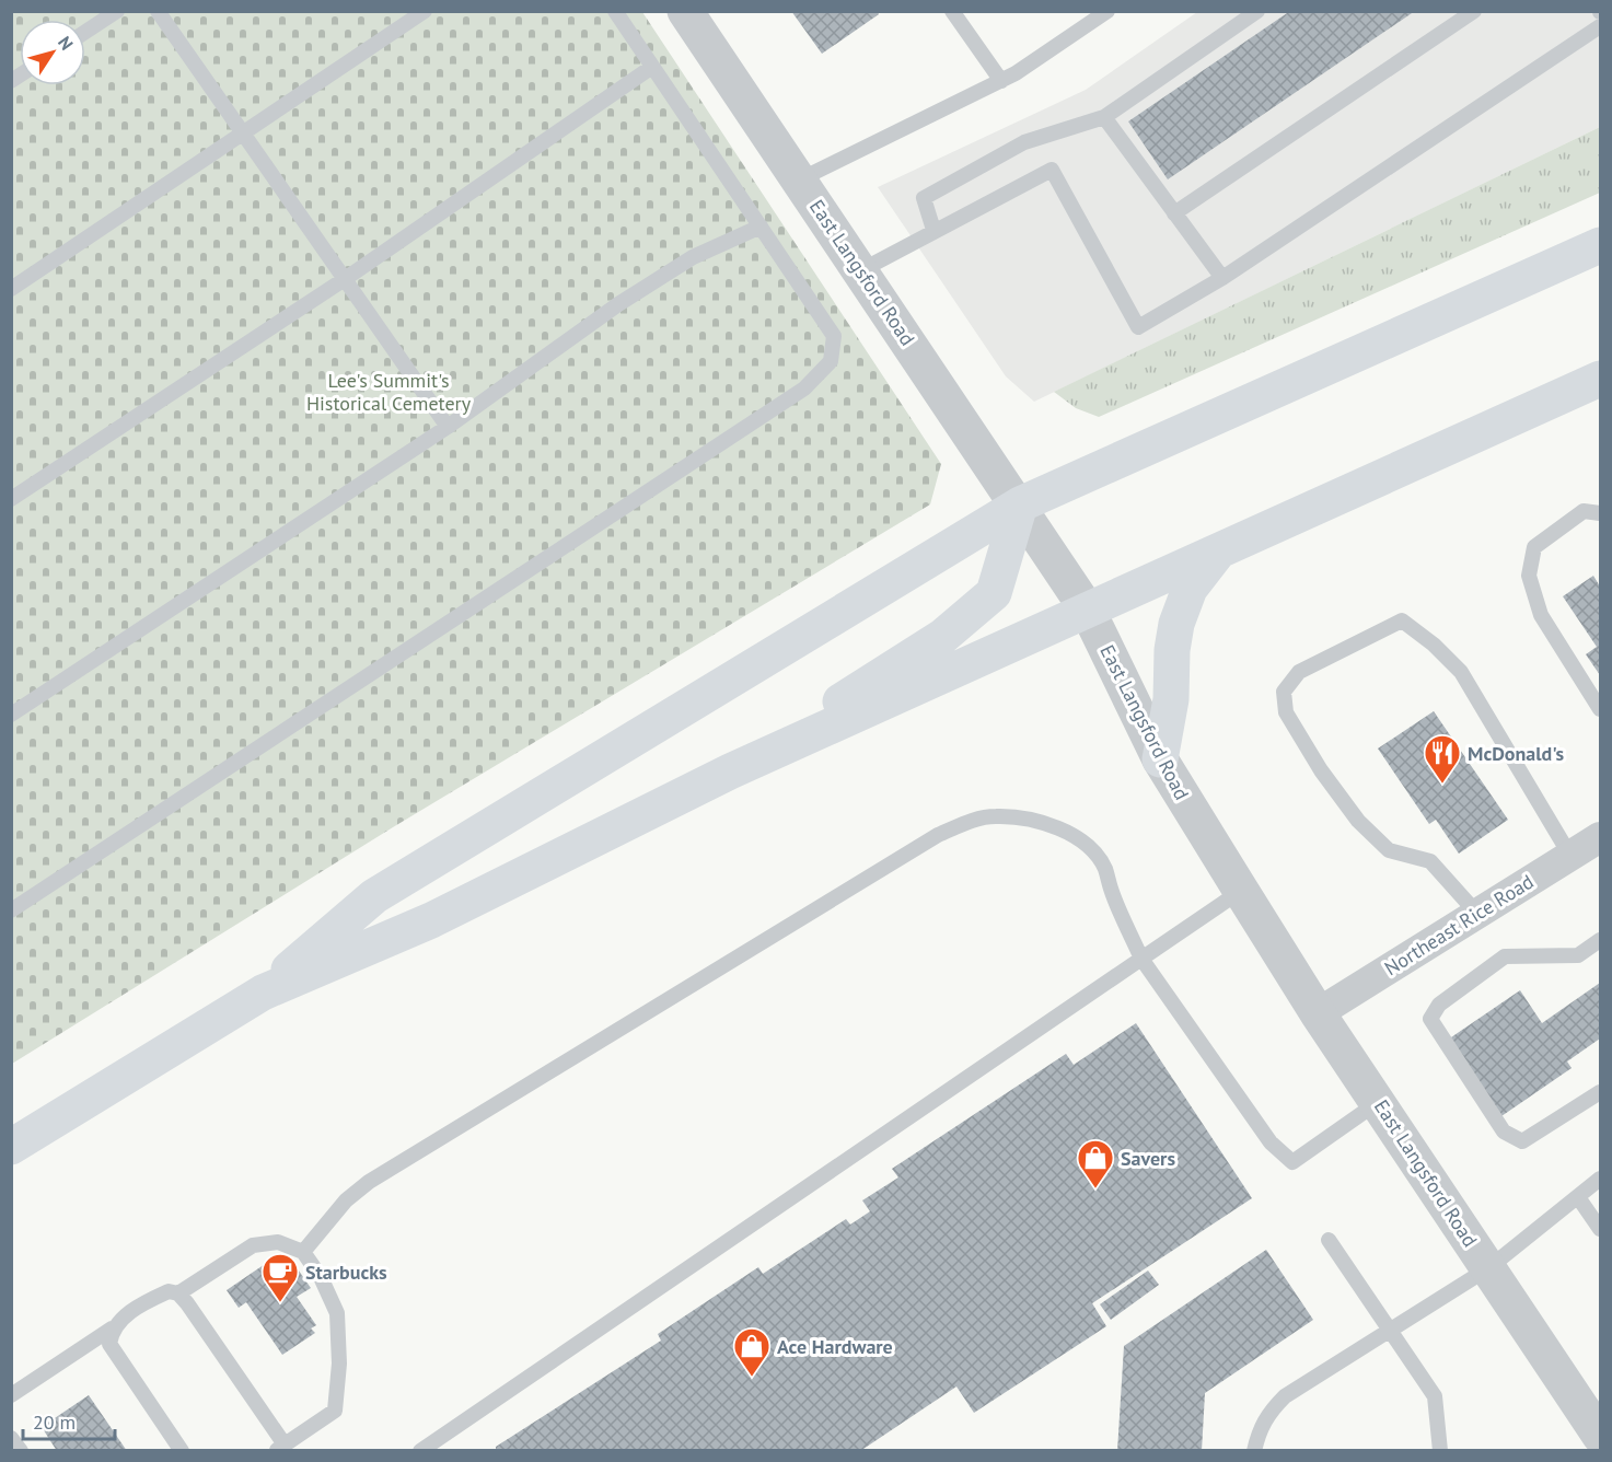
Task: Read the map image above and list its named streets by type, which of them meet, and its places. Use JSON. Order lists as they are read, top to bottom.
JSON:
{
  "streets": {
    "street": ["East Langsford Road", "Northeast Rice Road"]
  },
  "crossings": [
    ["East Langsford Road", "Northeast Rice Road"]
  ],
  "parks": ["Lee's Summit's Historical Cemetery"],
  "places": {
    "restaurant": ["McDonald's"],
    "shop": ["Savers", "Ace Hardware"],
    "cafe": ["Starbucks"]
  },
  "scale_bar": "20 m",
  "north": "top right"
}
